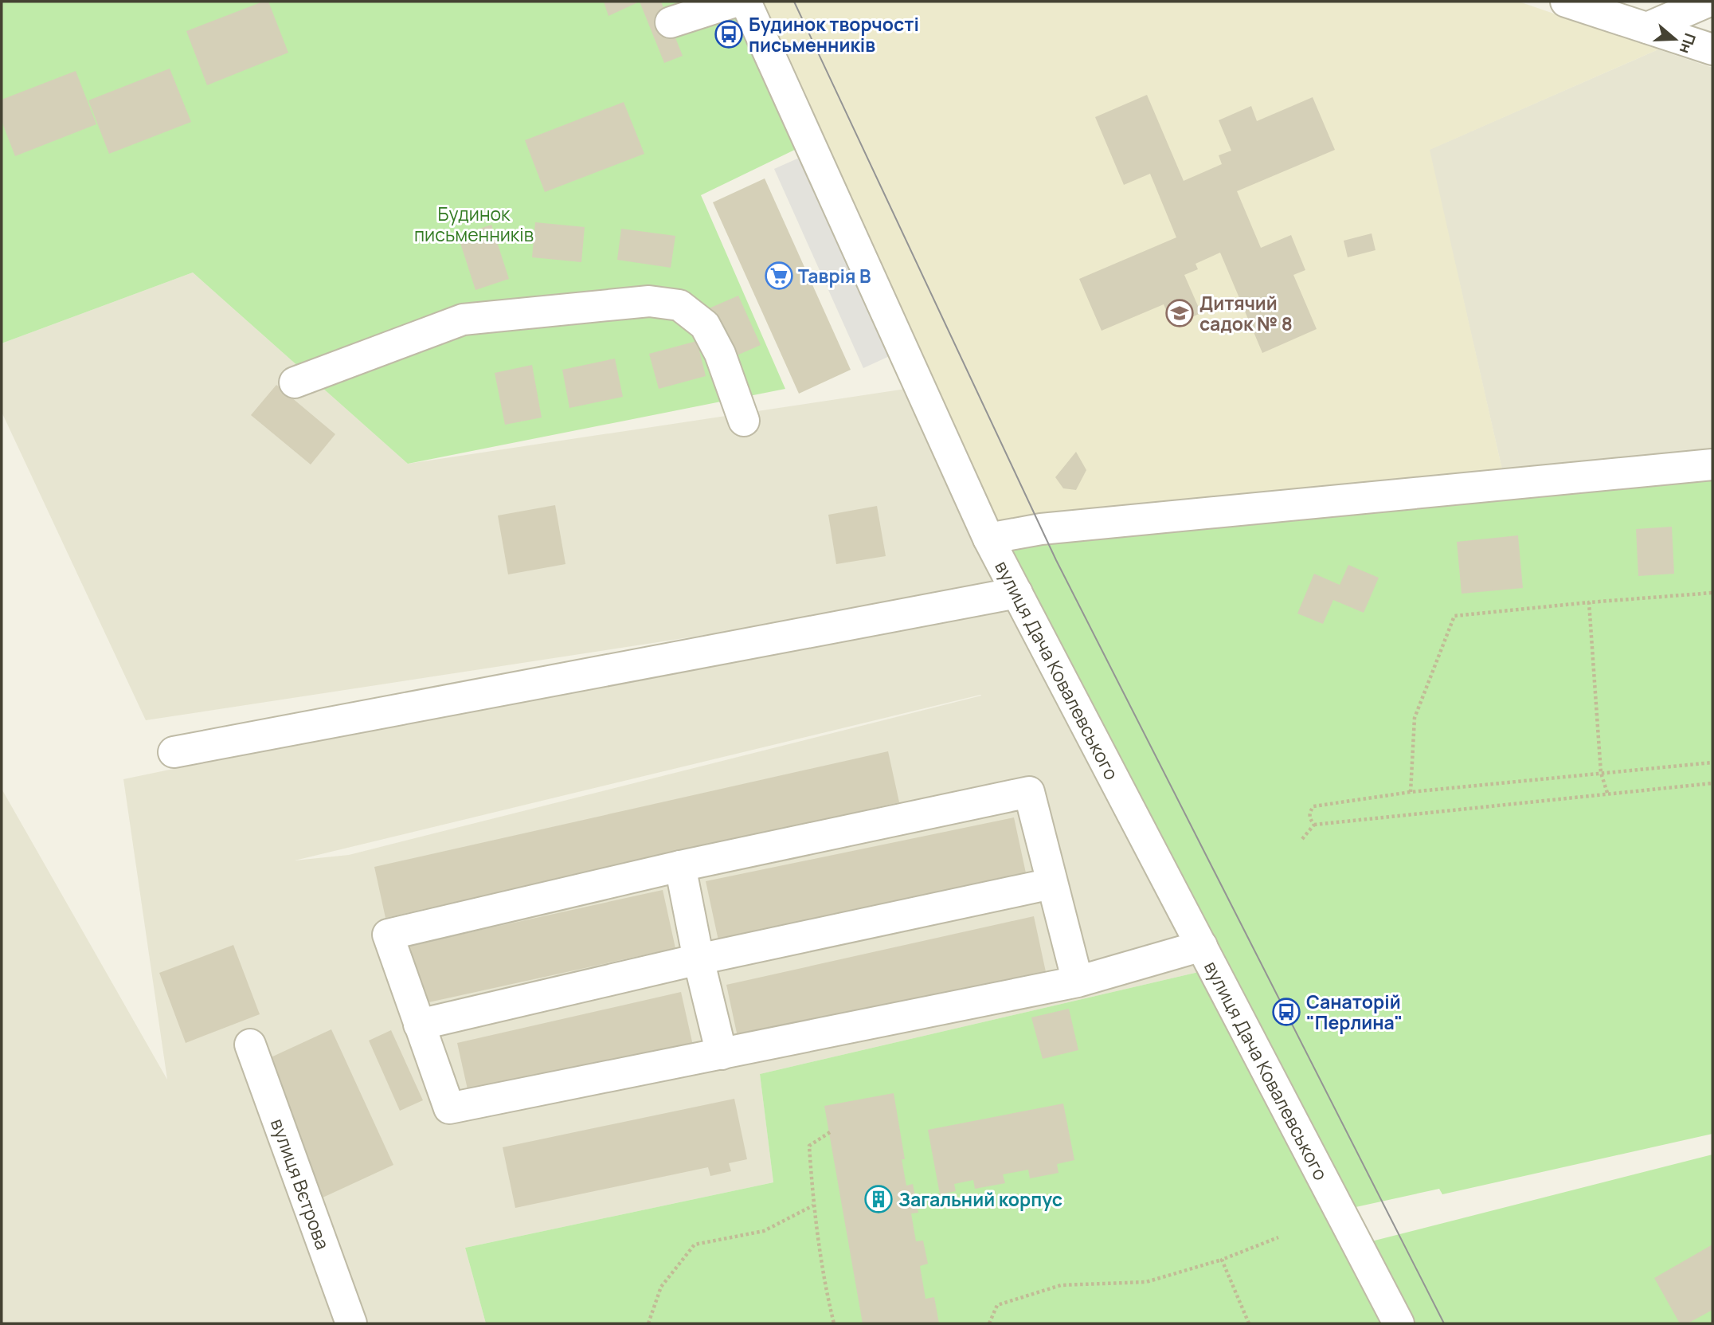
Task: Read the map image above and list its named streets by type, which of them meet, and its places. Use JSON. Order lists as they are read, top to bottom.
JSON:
{
  "streets": {
    "street": ["вулиця Дача Ковалевського", "вулиця Вєтрова"]
  },
  "parks": ["Будинок письменників"],
  "places": {
    "bus stop": ["Будинок творчості письменників", "Санаторій \"Перлина\""],
    "supermarket": ["Таврія В"],
    "school or university": ["Дитячий садок № 8"],
    "building": ["Загальний корпус"]
  },
  "north": "right"
}
